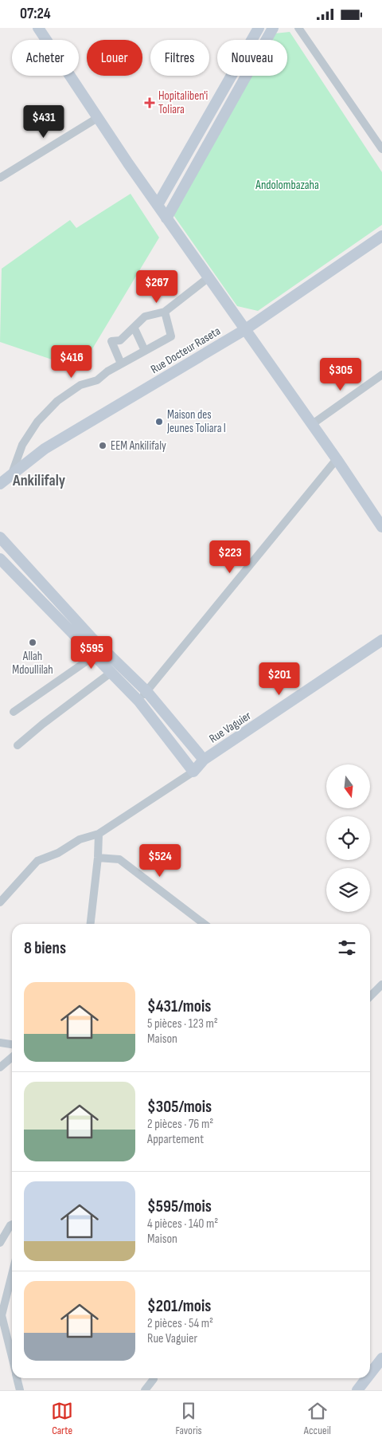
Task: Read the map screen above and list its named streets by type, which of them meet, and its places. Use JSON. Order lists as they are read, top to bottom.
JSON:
{
  "streets": {
    "street": ["Rue Docteur Raseta", "Rue Vaguier"]
  },
  "districts": ["Ankilifaly"],
  "parks": ["Andolombazaha"],
  "places": {
    "health": ["Hopitaliben'i Toliara"],
    "other": ["Maison des Jeunes Toliara I", "EEM Ankilifaly", "Allah Mdoullilah"]
  },
  "north": "bottom",
  "page": {
    "status": "07:24",
    "chip": [
      "Acheter",
      "Louer",
      "Filtres",
      "Nouveau"
    ],
    "price": [
      "$431",
      "$267",
      "$416",
      "$305",
      "$223",
      "$595",
      "$201",
      "$524"
    ],
    "heading": "8 biens",
    "list": [
      {
        "name": "$431/mois",
        "note": "5 pièces · 123 m² · Maison"
      },
      {
        "name": "$305/mois",
        "note": "2 pièces · 76 m² · Appartement"
      },
      {
        "name": "$595/mois",
        "note": "4 pièces · 140 m² · Maison"
      },
      {
        "name": "$201/mois",
        "note": "2 pièces · 54 m² · Rue Vaguier"
      }
    ],
    "tabs": ["Carte", "Favoris", "Accueil"]
  }
}
